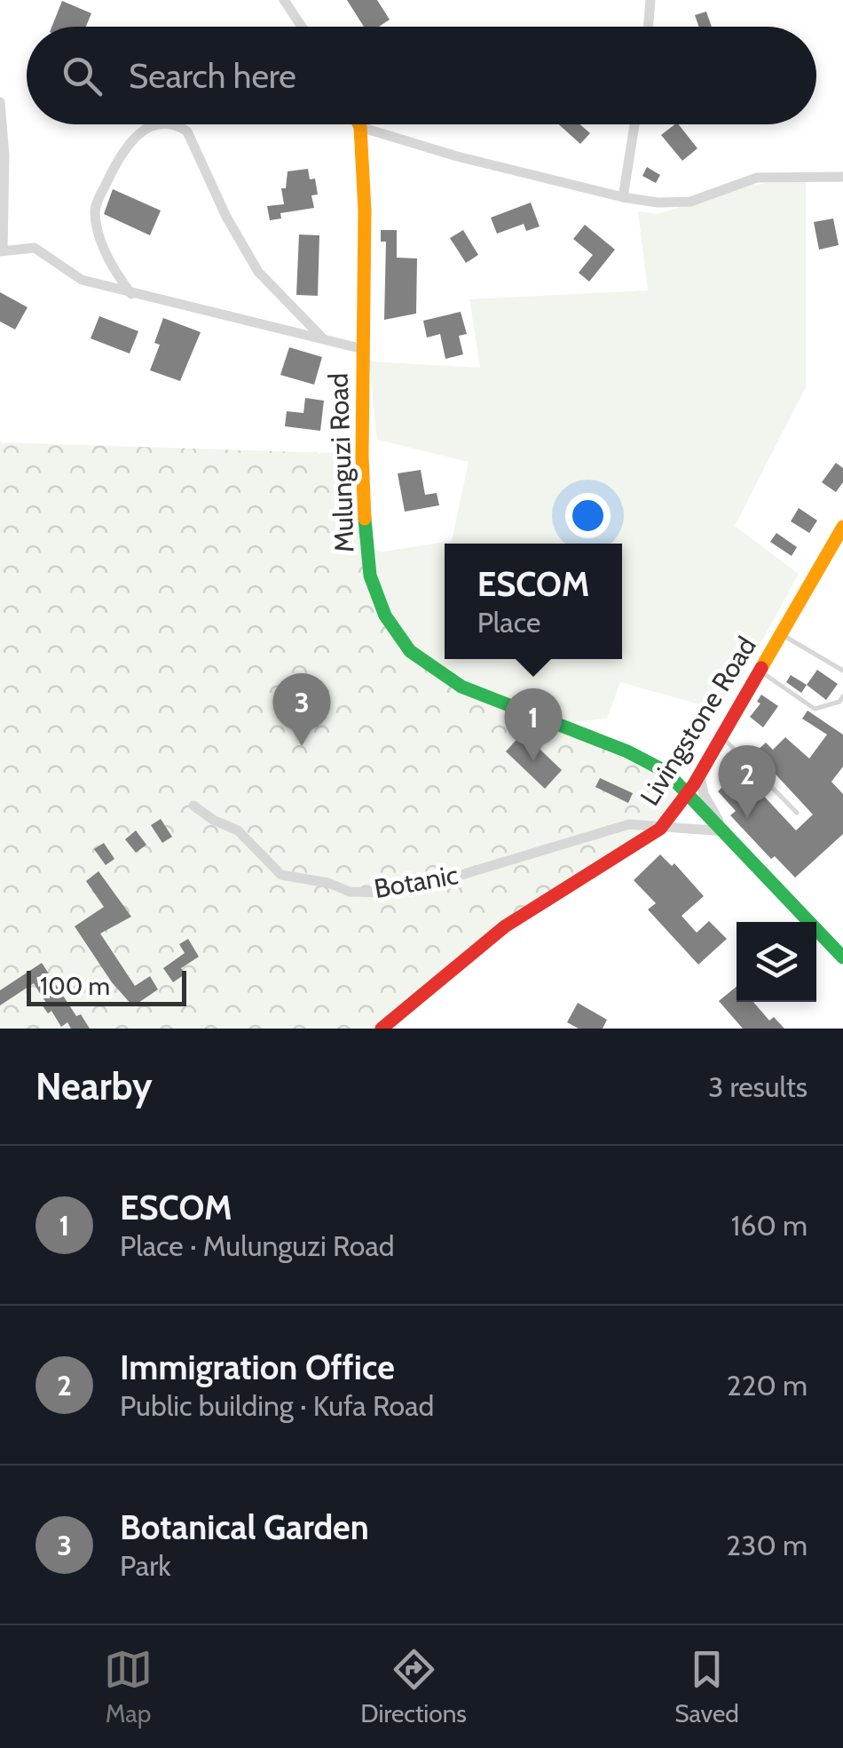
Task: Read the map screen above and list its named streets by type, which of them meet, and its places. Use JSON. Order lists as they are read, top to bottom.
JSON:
{
  "streets": {
    "street": ["Mulunguzi Road", "Livingstone Road", "Botanic"]
  },
  "crossings": [
    ["Mulunguzi Road", "Livingstone Road"],
    ["Mulunguzi Road", "Botanic"],
    ["Livingstone Road", "Botanic"]
  ],
  "scale_bar": "100 m",
  "page": {
    "search": "Search here",
    "popup": ["ESCOM", "Place"],
    "pins": ["3", "1", "2"],
    "scale": "100 m",
    "heading": ["Nearby", "3 results"],
    "list": [
      {
        "mark": "1",
        "name": "ESCOM",
        "note": "Place · Mulunguzi Road",
        "value": "160 m"
      },
      {
        "mark": "2",
        "name": "Immigration Office",
        "note": "Public building · Kufa Road",
        "value": "220 m"
      },
      {
        "mark": "3",
        "name": "Botanical Garden",
        "note": "Park",
        "value": "230 m"
      }
    ],
    "nav": ["Map", "Directions", "Saved"]
  }
}
